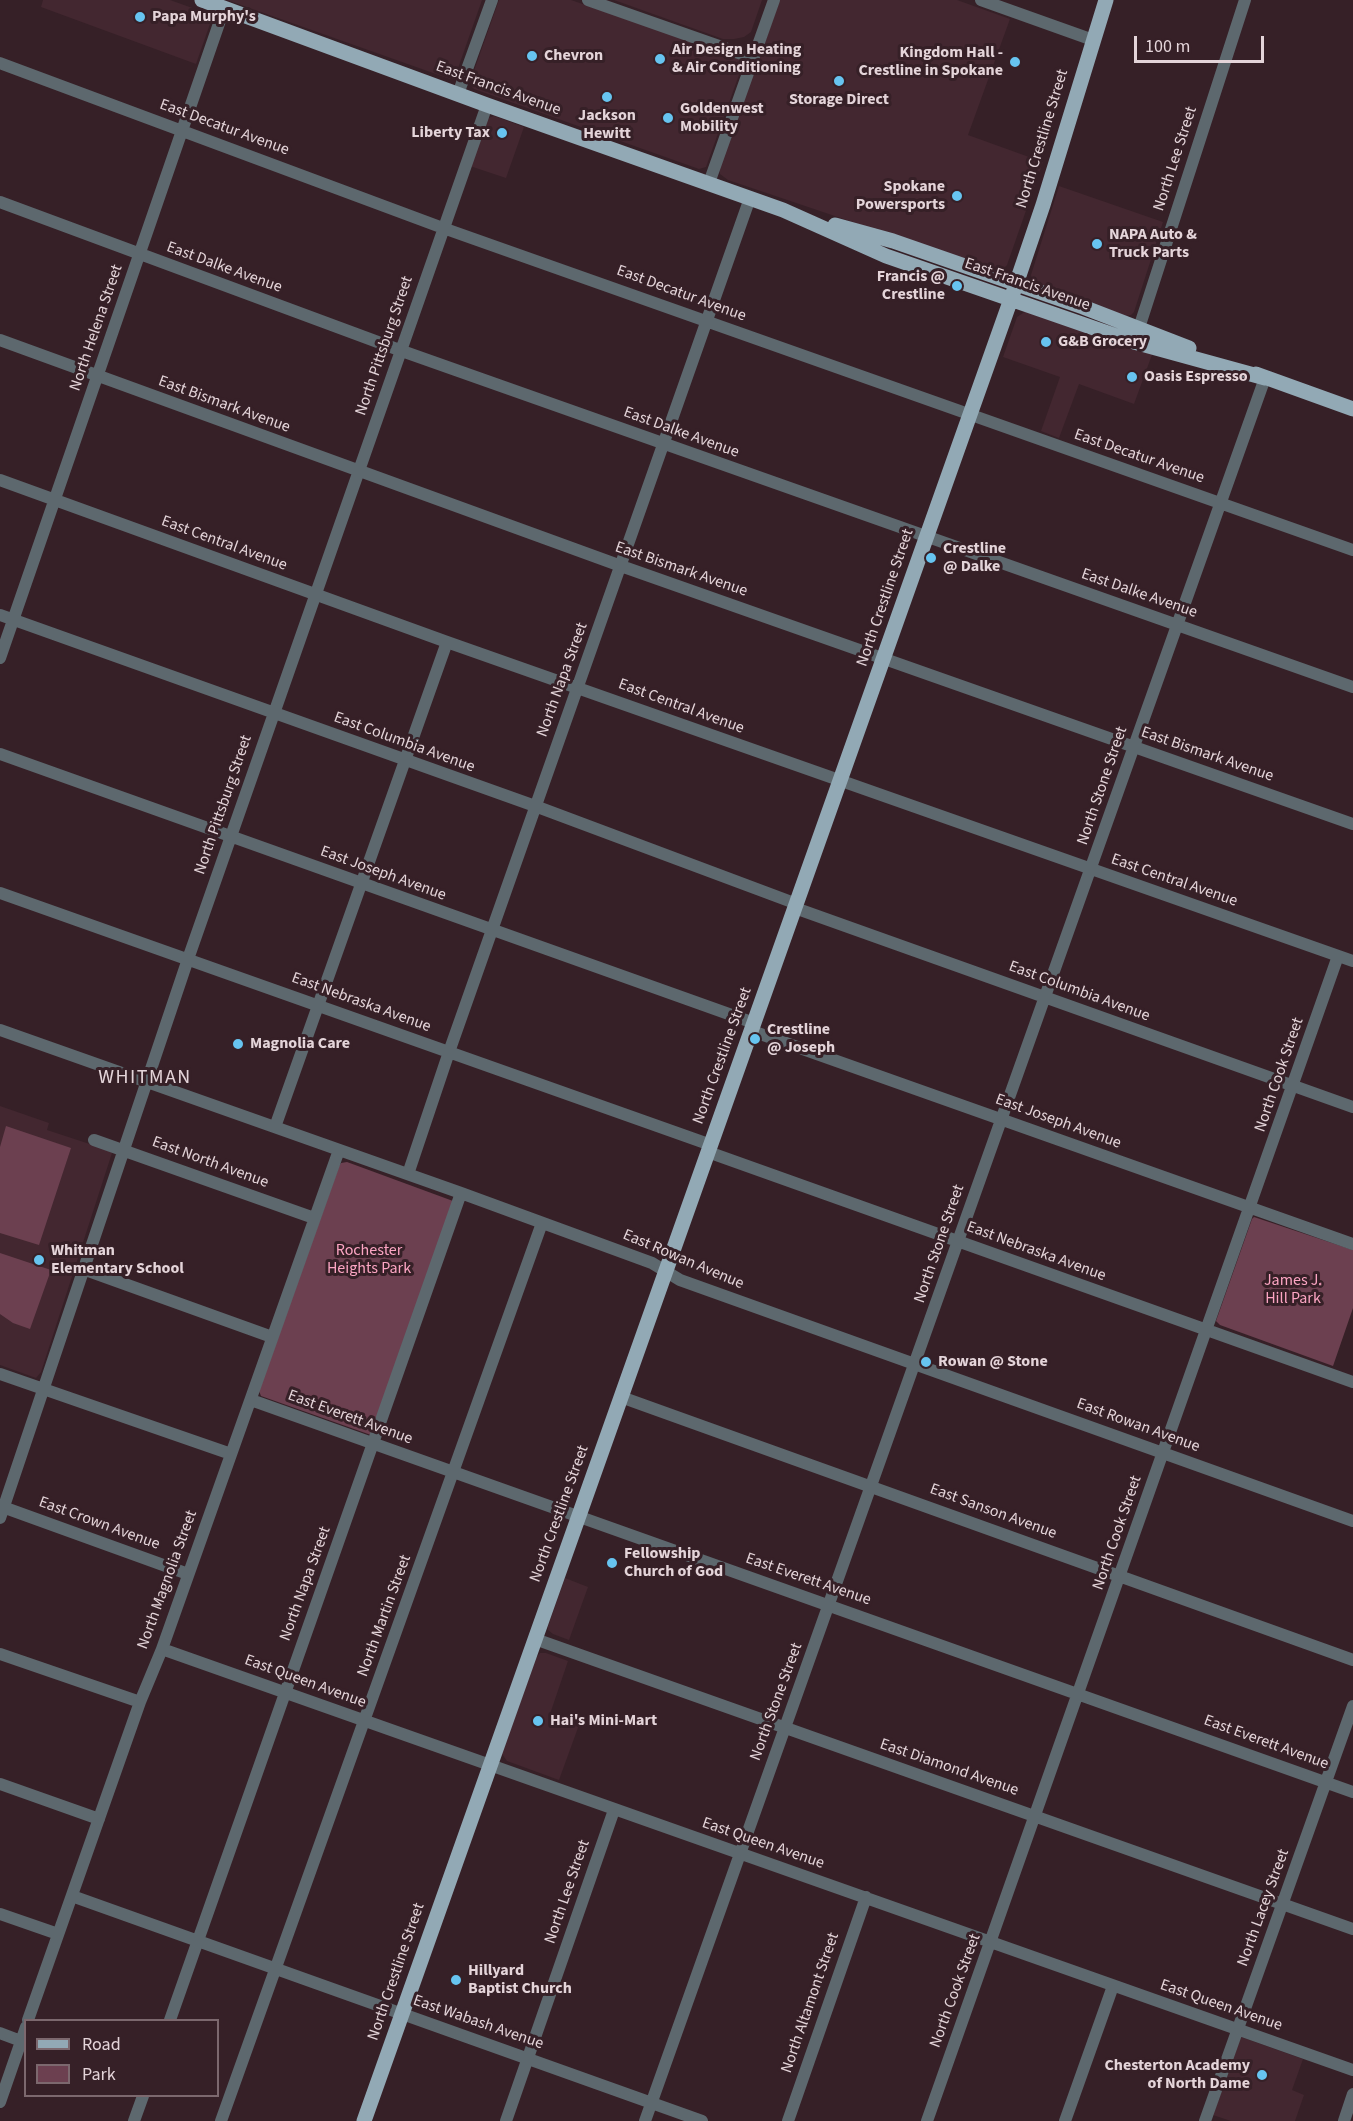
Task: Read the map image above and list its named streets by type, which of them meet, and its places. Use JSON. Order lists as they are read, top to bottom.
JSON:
{
  "streets": {
    "main road": ["East Francis Avenue", "North Crestline Street"],
    "street": [
      "East Decatur Avenue",
      "North Lee Street",
      "East Dalke Avenue",
      "North Helena Street",
      "North Pittsburg Street",
      "East Bismark Avenue",
      "East Central Avenue",
      "North Napa Street",
      "East Columbia Avenue",
      "North Stone Street",
      "East Joseph Avenue",
      "East Nebraska Avenue",
      "North Cook Street",
      "East North Avenue",
      "East Rowan Avenue",
      "East Everett Avenue",
      "East Sanson Avenue",
      "East Crown Avenue",
      "North Magnolia Street",
      "North Martin Street",
      "East Queen Avenue",
      "East Diamond Avenue",
      "North Lacey Street",
      "North Altamont Street",
      "East Wabash Avenue"
    ]
  },
  "crossings": [
    ["East Francis Avenue", "North Crestline Street"],
    ["East Francis Avenue", "North Lee Street"],
    ["East Francis Avenue", "North Helena Street"],
    ["East Francis Avenue", "North Pittsburg Street"],
    ["East Francis Avenue", "North Napa Street"],
    ["East Francis Avenue", "North Stone Street"],
    ["East Decatur Avenue", "North Crestline Street"],
    ["East Decatur Avenue", "North Helena Street"],
    ["East Decatur Avenue", "North Pittsburg Street"],
    ["East Decatur Avenue", "North Napa Street"],
    ["East Decatur Avenue", "North Stone Street"],
    ["North Crestline Street", "East Dalke Avenue"],
    ["North Crestline Street", "East Bismark Avenue"],
    ["North Crestline Street", "East Central Avenue"],
    ["North Crestline Street", "East Columbia Avenue"],
    ["North Crestline Street", "East Joseph Avenue"],
    ["North Crestline Street", "East Nebraska Avenue"],
    ["North Crestline Street", "East Rowan Avenue"],
    ["North Crestline Street", "East Everett Avenue"],
    ["North Crestline Street", "East Sanson Avenue"],
    ["North Crestline Street", "East Queen Avenue"],
    ["North Crestline Street", "East Diamond Avenue"],
    ["North Crestline Street", "East Wabash Avenue"],
    ["North Lee Street", "East Queen Avenue"],
    ["North Lee Street", "East Wabash Avenue"],
    ["East Dalke Avenue", "North Helena Street"],
    ["East Dalke Avenue", "North Pittsburg Street"],
    ["East Dalke Avenue", "North Napa Street"],
    ["East Dalke Avenue", "North Stone Street"],
    ["North Helena Street", "East Bismark Avenue"],
    ["North Helena Street", "East Central Avenue"],
    ["North Helena Street", "East Columbia Avenue"],
    ["North Pittsburg Street", "East Bismark Avenue"],
    ["North Pittsburg Street", "East Central Avenue"],
    ["North Pittsburg Street", "East Columbia Avenue"],
    ["North Pittsburg Street", "East Joseph Avenue"],
    ["North Pittsburg Street", "East Nebraska Avenue"],
    ["North Pittsburg Street", "East North Avenue"],
    ["North Pittsburg Street", "East Rowan Avenue"],
    ["North Pittsburg Street", "East Crown Avenue"],
    ["East Bismark Avenue", "North Napa Street"],
    ["East Bismark Avenue", "North Stone Street"],
    ["East Central Avenue", "North Napa Street"],
    ["East Central Avenue", "North Stone Street"],
    ["East Central Avenue", "North Cook Street"],
    ["North Napa Street", "East Columbia Avenue"],
    ["North Napa Street", "East Joseph Avenue"],
    ["North Napa Street", "East Nebraska Avenue"],
    ["North Napa Street", "East Rowan Avenue"],
    ["North Napa Street", "East Everett Avenue"],
    ["North Napa Street", "East Queen Avenue"],
    ["North Napa Street", "East Wabash Avenue"],
    ["East Columbia Avenue", "North Stone Street"],
    ["East Columbia Avenue", "North Cook Street"],
    ["North Stone Street", "East Joseph Avenue"],
    ["North Stone Street", "East Nebraska Avenue"],
    ["North Stone Street", "East Rowan Avenue"],
    ["North Stone Street", "East Everett Avenue"],
    ["North Stone Street", "East Sanson Avenue"],
    ["North Stone Street", "East Queen Avenue"],
    ["North Stone Street", "East Diamond Avenue"],
    ["North Stone Street", "East Wabash Avenue"],
    ["East Joseph Avenue", "North Cook Street"],
    ["East Nebraska Avenue", "North Cook Street"],
    ["North Cook Street", "East Rowan Avenue"],
    ["North Cook Street", "East Everett Avenue"],
    ["North Cook Street", "East Sanson Avenue"],
    ["North Cook Street", "East Queen Avenue"],
    ["North Cook Street", "East Diamond Avenue"],
    ["East North Avenue", "North Magnolia Street"],
    ["East Rowan Avenue", "North Magnolia Street"],
    ["East Rowan Avenue", "North Martin Street"],
    ["East Everett Avenue", "North Magnolia Street"],
    ["East Everett Avenue", "North Martin Street"],
    ["East Everett Avenue", "North Lacey Street"],
    ["East Crown Avenue", "North Magnolia Street"],
    ["North Magnolia Street", "East Queen Avenue"],
    ["North Magnolia Street", "East Wabash Avenue"],
    ["North Martin Street", "East Queen Avenue"],
    ["North Martin Street", "East Wabash Avenue"],
    ["East Queen Avenue", "North Lacey Street"],
    ["East Queen Avenue", "North Altamont Street"],
    ["East Diamond Avenue", "North Lacey Street"]
  ],
  "districts": ["WHITMAN"],
  "parks": ["Rochester Heights Park", "James J. Hill Park"],
  "places": [
    "Papa Murphy's",
    "Chevron",
    "Air Design Heating & Air Conditioning",
    "Kingdom Hall - Crestline in Spokane",
    "Storage Direct",
    "Jackson Hewitt",
    "Goldenwest Mobility",
    "Liberty Tax",
    "Spokane Powersports",
    "NAPA Auto & Truck Parts",
    "Francis @ Crestline",
    "G&B Grocery",
    "Oasis Espresso",
    "Crestline @ Dalke",
    "Crestline @ Joseph",
    "Magnolia Care",
    "Whitman Elementary School",
    "Rowan @ Stone",
    "Fellowship Church of God",
    "Hai's Mini-Mart",
    "Hillyard Baptist Church",
    "Chesterton Academy of North Dame"
  ],
  "legend": ["Road", "Park"],
  "scale_bar": "100 m"
}
